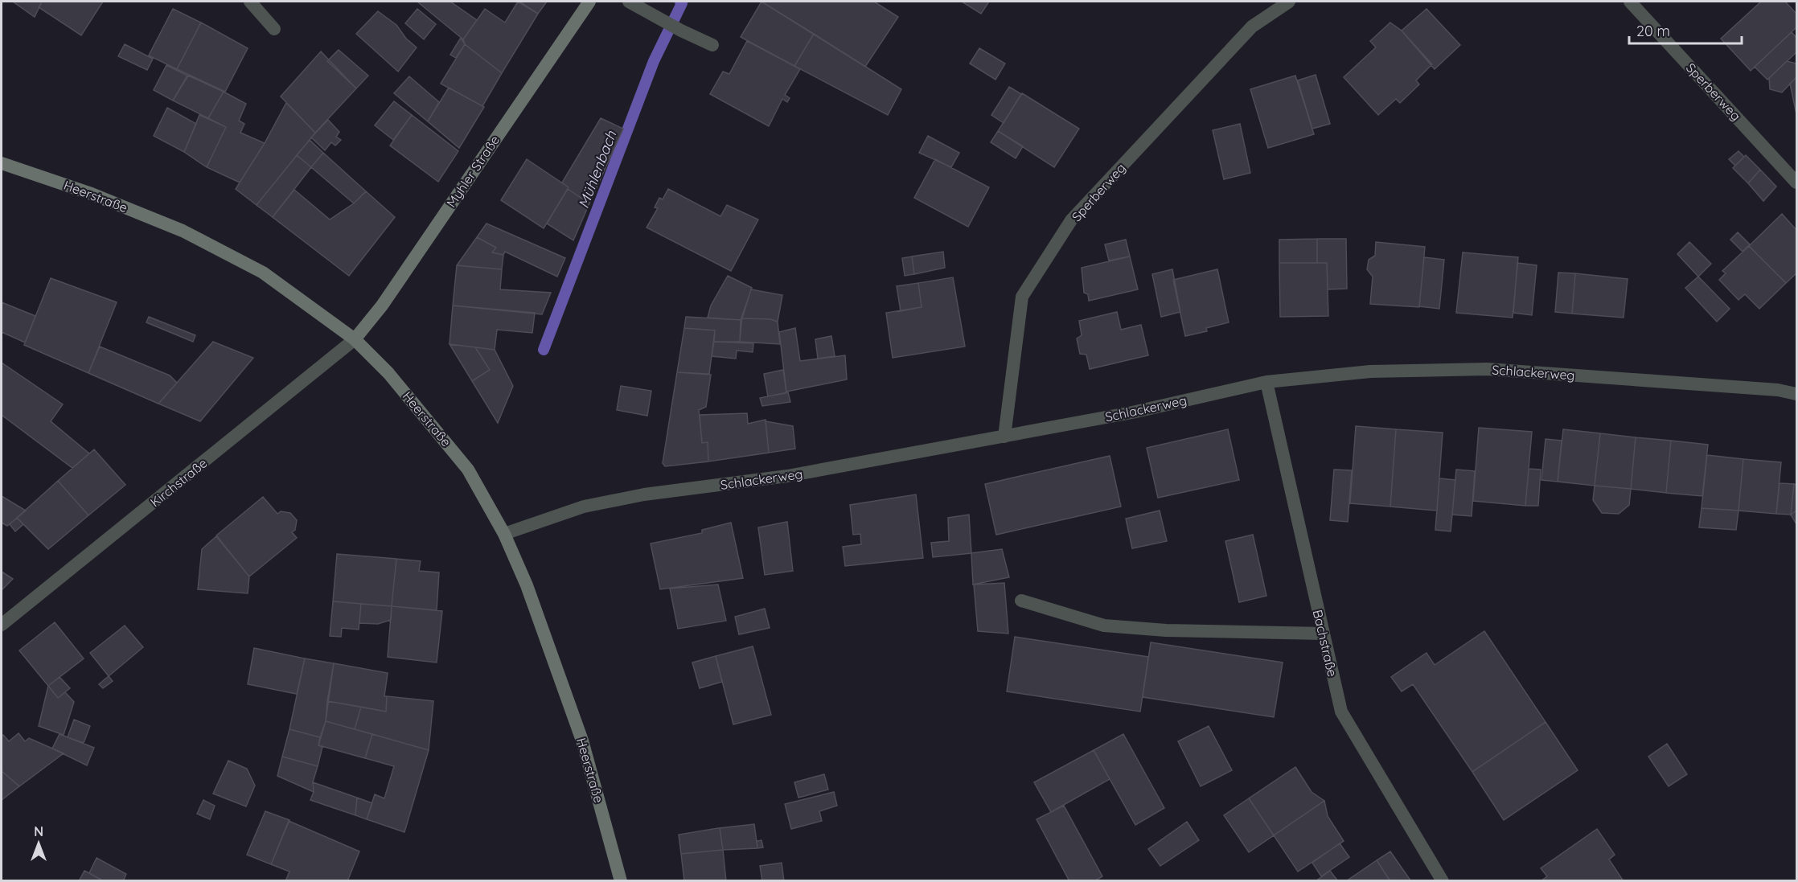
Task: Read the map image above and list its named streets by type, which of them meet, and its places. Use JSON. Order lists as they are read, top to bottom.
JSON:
{
  "streets": {
    "main road": ["Myhler Straße", "Heerstraße"],
    "street": [
      "Sperberweg",
      "Schlackerweg",
      "Kirchstraße",
      "Bachstraße"
    ]
  },
  "crossings": [
    ["Sperberweg", "Schlackerweg"],
    ["Myhler Straße", "Heerstraße"],
    ["Myhler Straße", "Kirchstraße"],
    ["Heerstraße", "Schlackerweg"],
    ["Heerstraße", "Kirchstraße"],
    ["Schlackerweg", "Bachstraße"]
  ],
  "water": ["Mühlenbach"],
  "scale_bar": "20 m",
  "north": "top"
}
